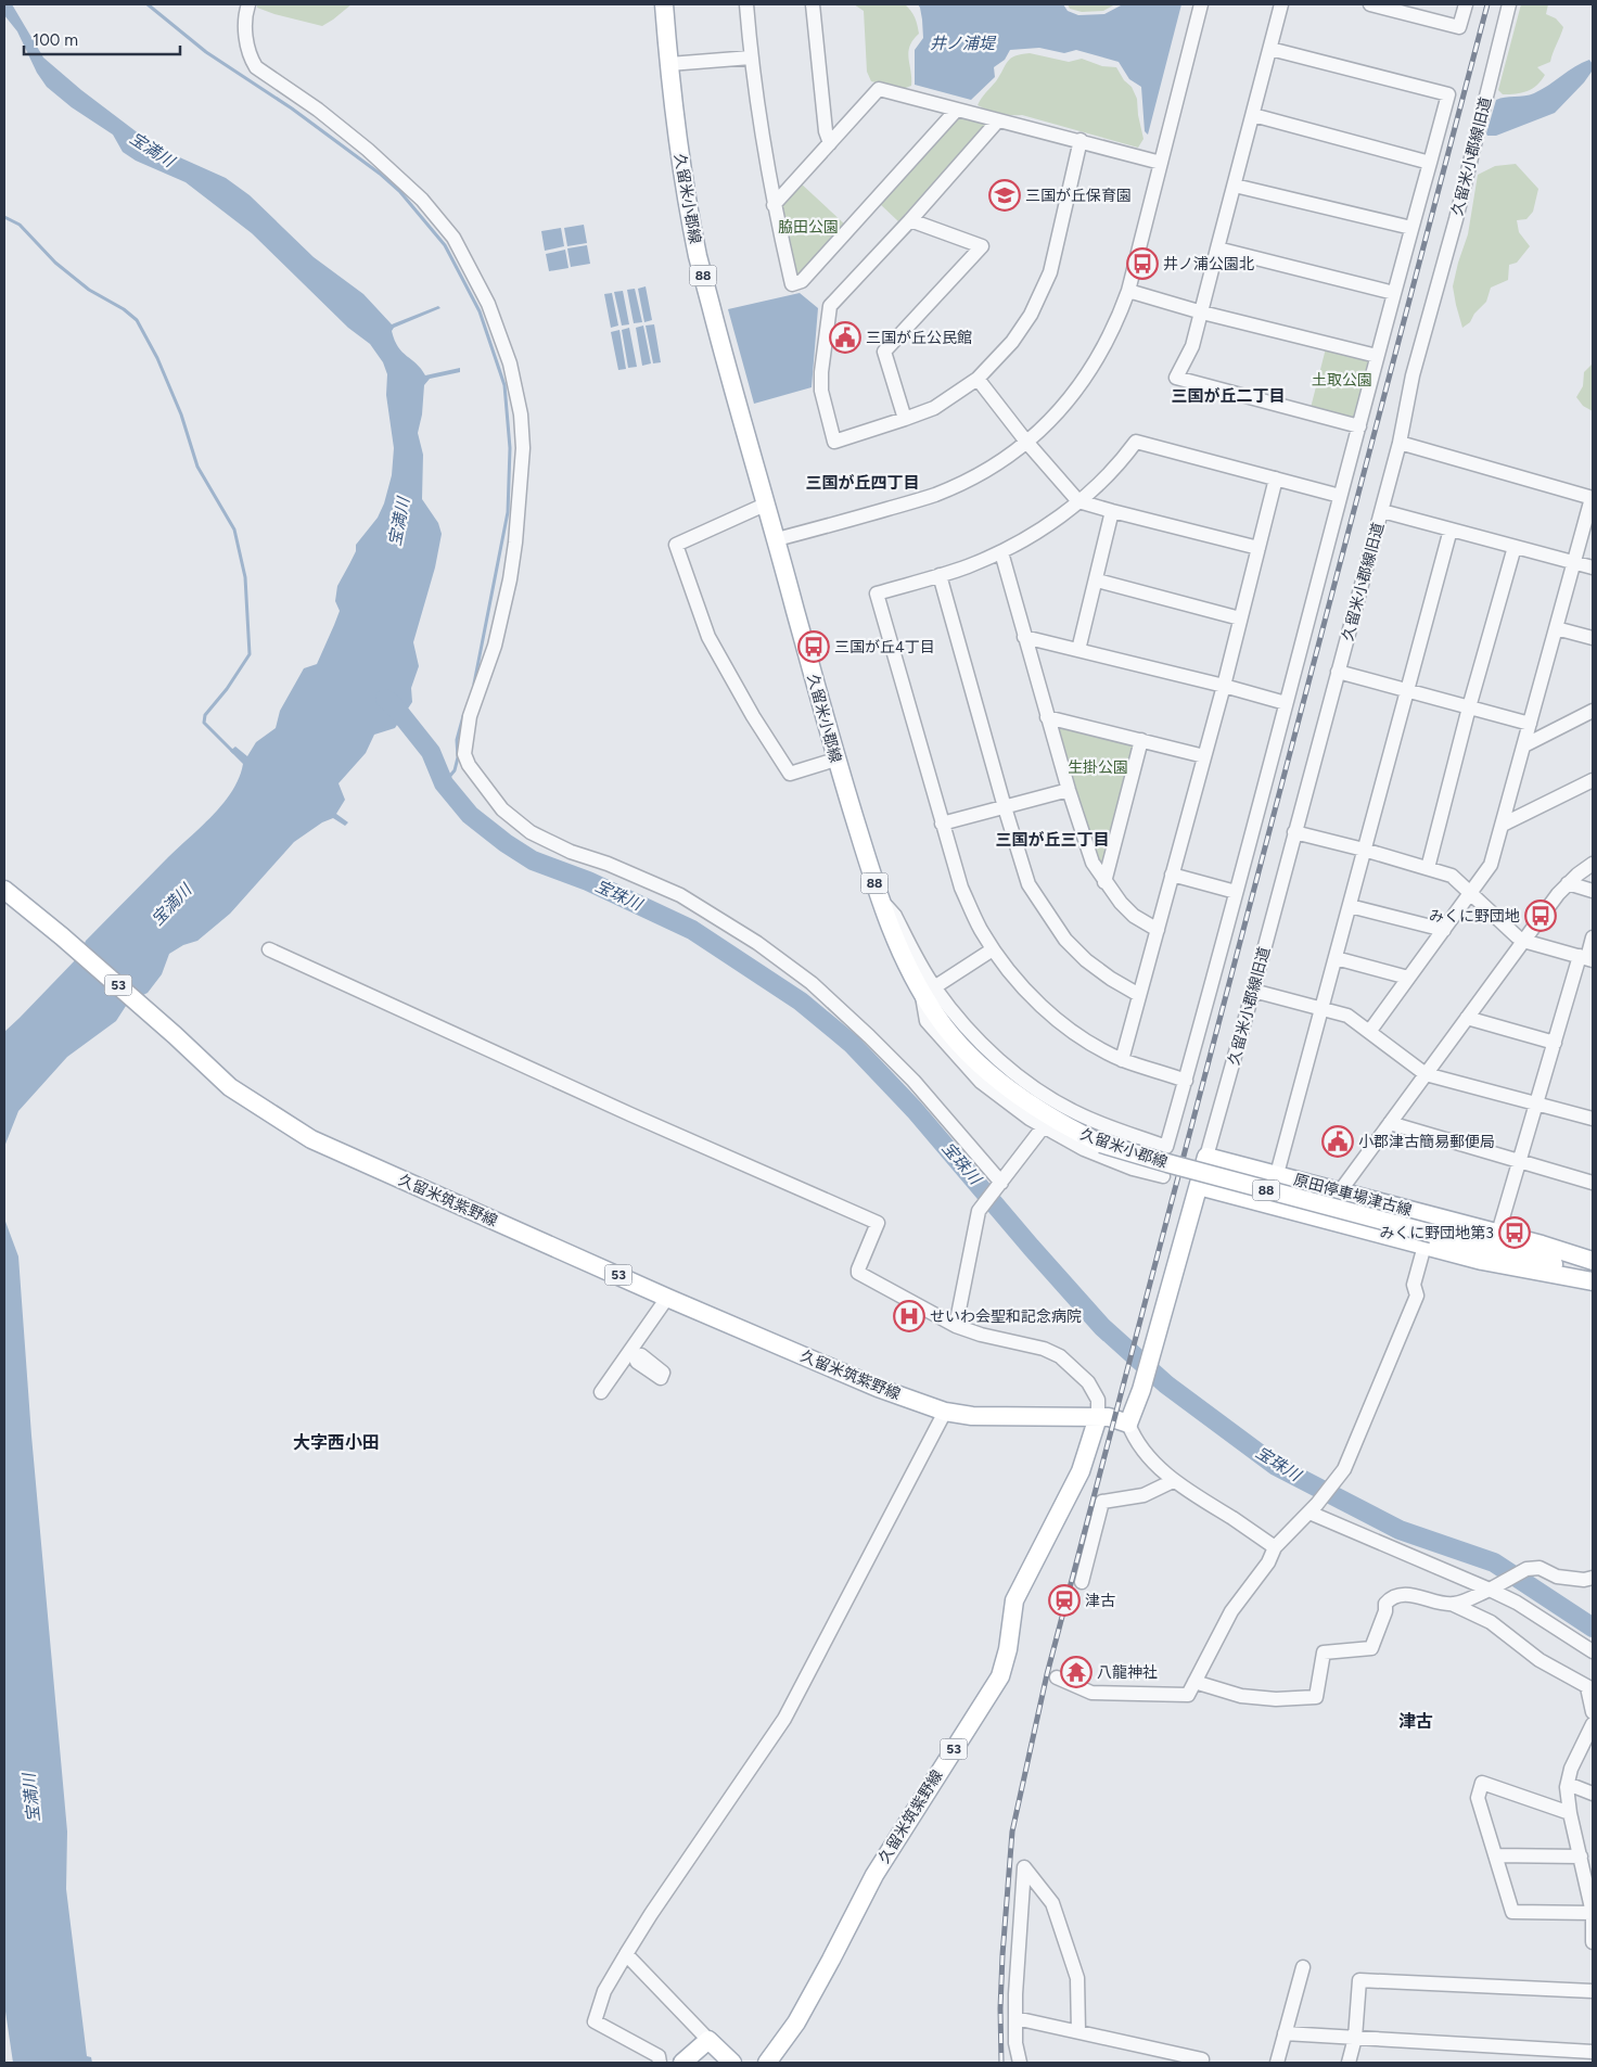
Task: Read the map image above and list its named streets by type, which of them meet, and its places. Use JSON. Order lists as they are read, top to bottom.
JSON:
{
  "streets": {
    "main road": [
      "久留米小郡線",
      "88",
      "53",
      "原田停車場津古線",
      "久留米筑紫野線"
    ],
    "street": ["久留米小郡線旧道"]
  },
  "crossings": [
    ["久留米小郡線旧道", "原田停車場津古線"],
    ["久留米小郡線", "原田停車場津古線"]
  ],
  "districts": [
    "三国が丘二丁目",
    "三国が丘四丁目",
    "三国が丘三丁目",
    "大字西小田",
    "津古"
  ],
  "water": ["井ノ浦堤", "宝満川", "宝珠川"],
  "parks": ["脇田公園", "土取公園", "生掛公園"],
  "places": {
    "school or university": ["三国が丘保育園"],
    "bus stop": [
      "井ノ浦公園北",
      "三国が丘4丁目",
      "みくに野団地",
      "みくに野団地第3"
    ],
    "public building": ["三国が丘公民館", "小郡津古簡易郵便局"],
    "hospital": ["せいわ会聖和記念病院"],
    "station": ["津古"],
    "temple": ["八龍神社"]
  },
  "scale_bar": "100 m"
}
